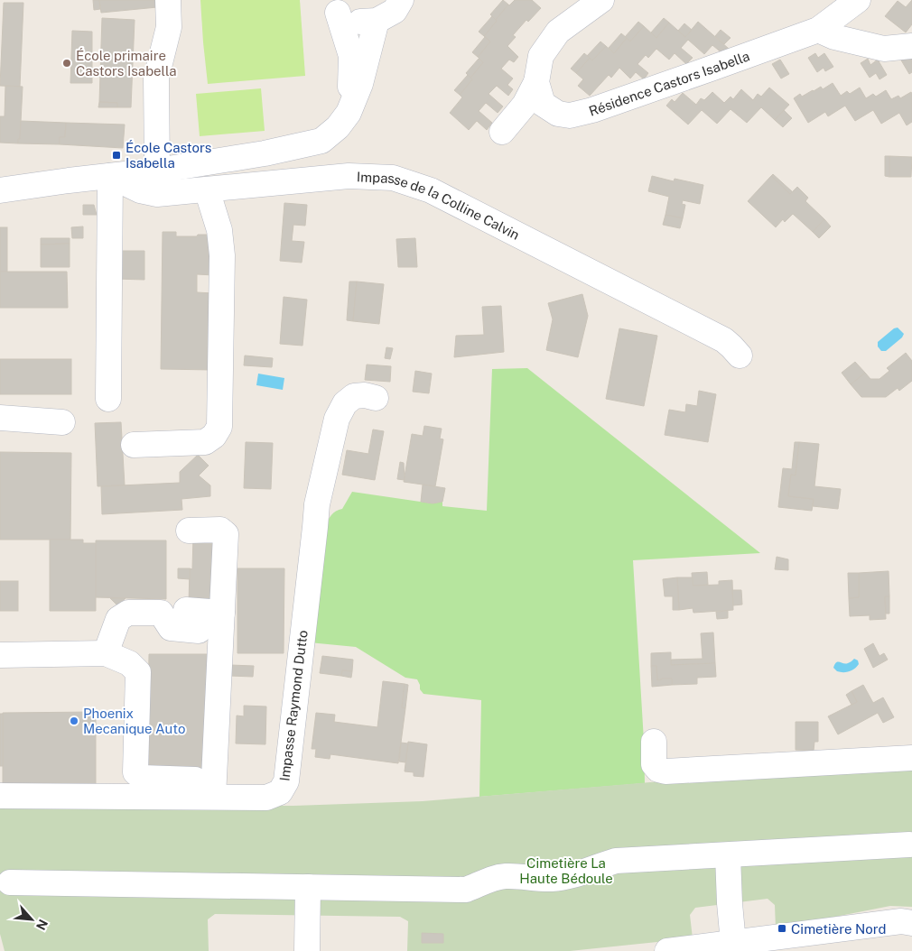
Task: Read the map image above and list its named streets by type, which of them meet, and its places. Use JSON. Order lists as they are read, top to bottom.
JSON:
{
  "streets": {
    "street": ["Résidence Castors Isabella", "Impasse de la Colline Calvin", "Impasse Raymond Dutto"]
  },
  "parks": ["Cimetière La Haute Bédoule"],
  "places": {
    "other": ["École primaire Castors Isabella", "Phoenix Mecanique Auto"],
    "transit": ["École Castors Isabella", "Cimetière Nord"]
  },
  "north": "bottom right"
}
